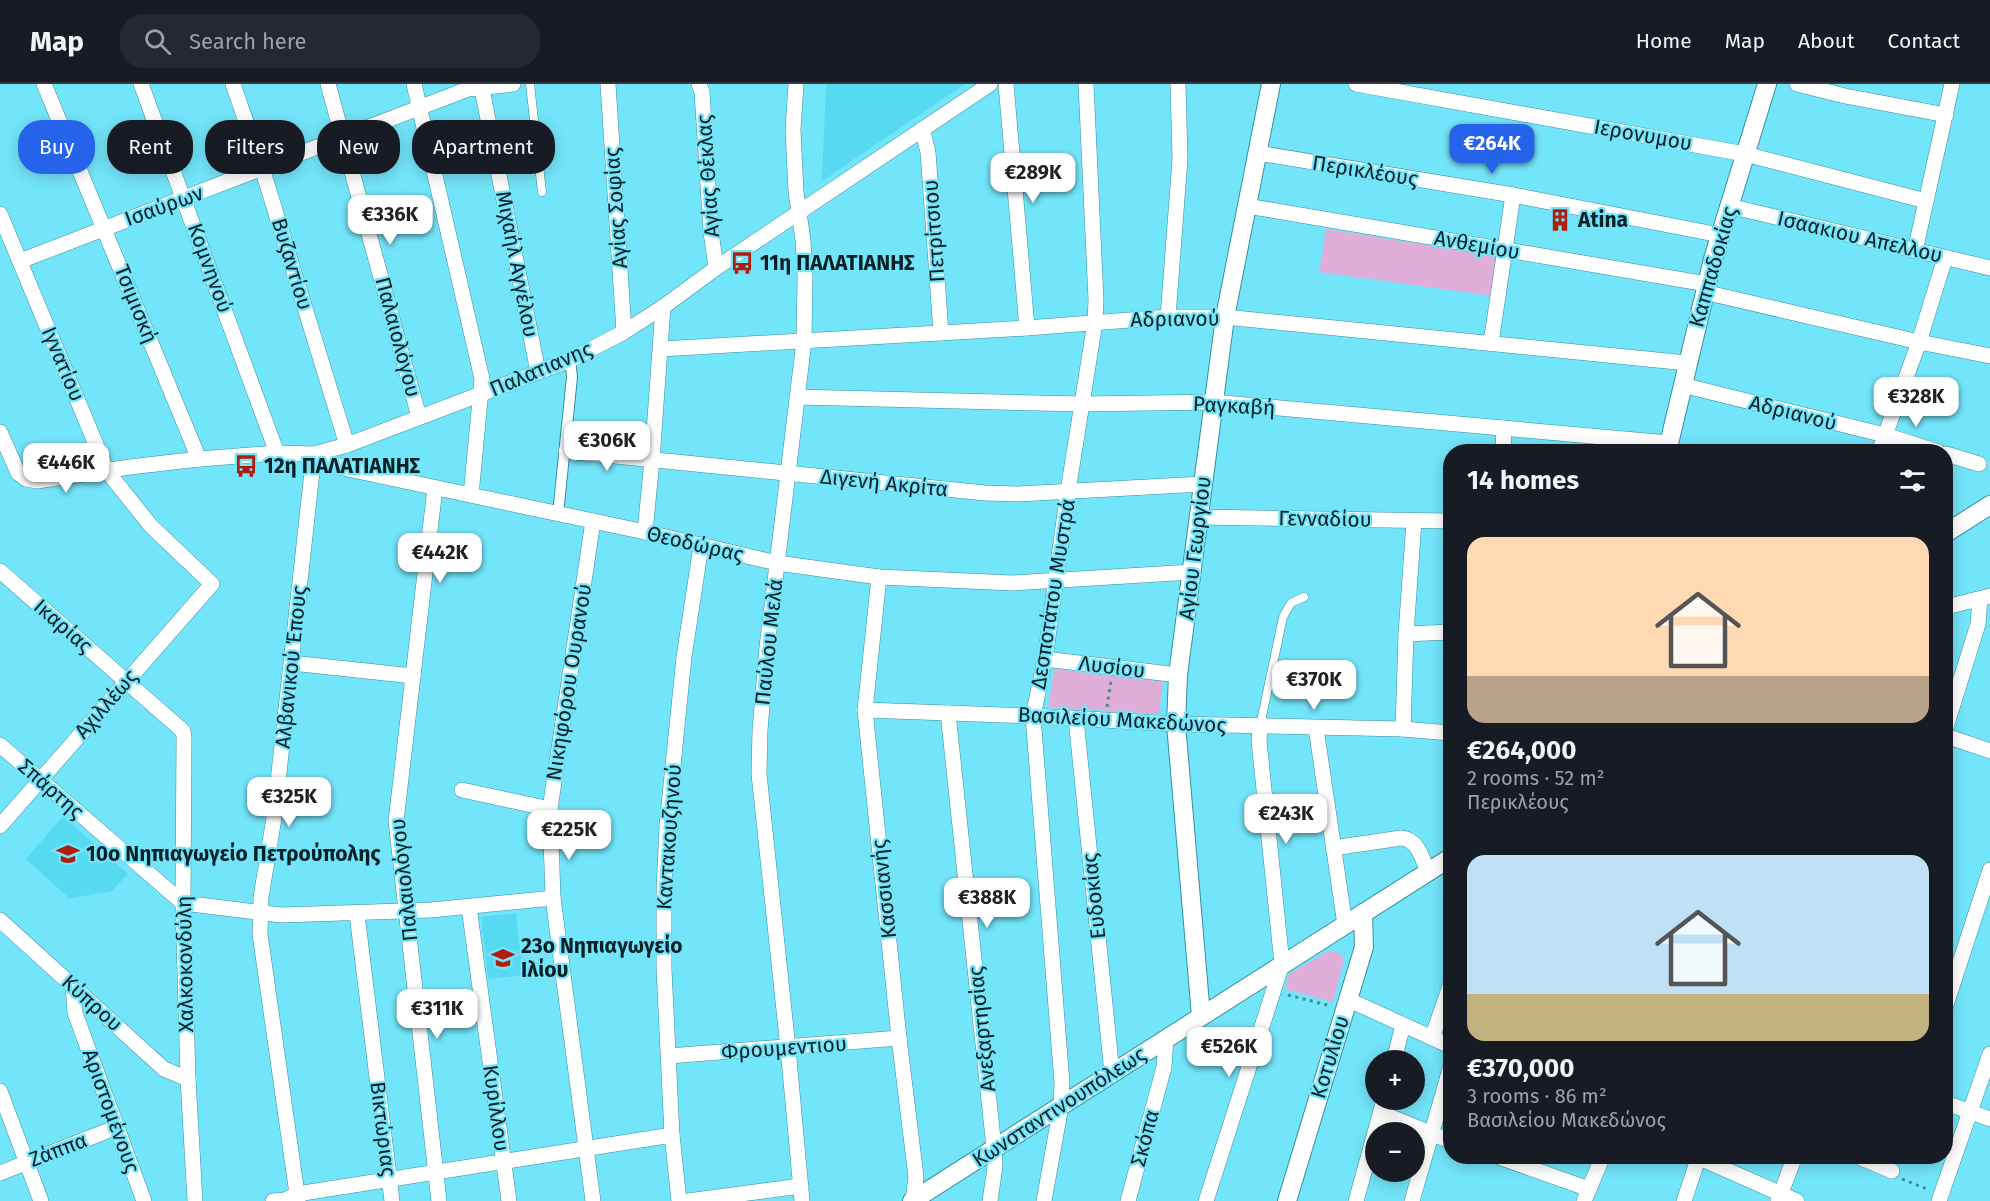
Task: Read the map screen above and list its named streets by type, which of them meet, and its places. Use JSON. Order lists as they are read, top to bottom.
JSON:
{
  "streets": {
    "street": [
      "Ιερονυμου",
      "Περικλέους",
      "Αγίας Θέκλας",
      "Ισαύρων",
      "Αγίας Σοφίας",
      "Πετρίτσιου",
      "Ισαακιου Απελλου",
      "Ανθεμίου",
      "Βυζαντίου",
      "Μιχαήλ Αγγέλου",
      "Καππαδοκίας",
      "Κομνηνού",
      "Τσιμισκή",
      "Αδριανού",
      "Παλαιολόγου",
      "Ιγνατίου",
      "Παλατιανης",
      "Ραγκαβή",
      "Διγενή Ακρίτα",
      "Γενναδίου",
      "Θεοδώρας",
      "Αγίου Γεωργίου",
      "Δεσποτάτου Μυστρά",
      "Ικαρίας",
      "Παύλου Μελά",
      "Αλβανικού Έπους",
      "Λυσίου",
      "Νικηφόρου Ουρανού",
      "Αχιλλέως",
      "Βασιλείου Μακεδώνος",
      "Σπάρτης",
      "Καντακουζηνού",
      "Κασσιανής",
      "Ευδοκίας",
      "Χαλκοκονδύλη",
      "Κύπρου",
      "Ανεξαρτησίας",
      "Φρουμεντιου",
      "Κοτυλίου",
      "Κωνσταντινουπόλεως",
      "Κυρίλλου",
      "Αριστομένους",
      "Βικτώριας",
      "Σκόπα",
      "Ζάππα"
    ]
  },
  "crossings": [
    ["Ιερονυμου", "Καππαδοκίας"],
    ["Περικλέους", "Καππαδοκίας"],
    ["Περικλέους", "Αγίου Γεωργίου"],
    ["Αγίας Θέκλας", "Παλατιανης"],
    ["Ισαύρων", "Μιχαήλ Αγγέλου"],
    ["Ισαύρων", "Κομνηνού"],
    ["Ισαύρων", "Τσιμισκή"],
    ["Ισαύρων", "Ιγνατίου"],
    ["Αγίας Σοφίας", "Παλατιανης"],
    ["Πετρίτσιου", "Αδριανού"],
    ["Πετρίτσιου", "Παλατιανης"],
    ["Ισαακιου Απελλου", "Καππαδοκίας"],
    ["Ανθεμίου", "Καππαδοκίας"],
    ["Ανθεμίου", "Αγίου Γεωργίου"],
    ["Βυζαντίου", "Παλατιανης"],
    ["Μιχαήλ Αγγέλου", "Παλατιανης"],
    ["Καππαδοκίας", "Αδριανού"],
    ["Κομνηνού", "Παλατιανης"],
    ["Τσιμισκή", "Παλατιανης"],
    ["Αδριανού", "Αγίου Γεωργίου"],
    ["Αδριανού", "Δεσποτάτου Μυστρά"],
    ["Αδριανού", "Παύλου Μελά"],
    ["Παλαιολόγου", "Παλατιανης"],
    ["Παλαιολόγου", "Θεοδώρας"],
    ["Ιγνατίου", "Παλατιανης"],
    ["Ιγνατίου", "Αχιλλέως"],
    ["Παλατιανης", "Θεοδώρας"],
    ["Παλατιανης", "Παύλου Μελά"],
    ["Παλατιανης", "Αλβανικού Έπους"],
    ["Ραγκαβή", "Αγίου Γεωργίου"],
    ["Ραγκαβή", "Δεσποτάτου Μυστρά"],
    ["Ραγκαβή", "Παύλου Μελά"],
    ["Διγενή Ακρίτα", "Αγίου Γεωργίου"],
    ["Διγενή Ακρίτα", "Δεσποτάτου Μυστρά"],
    ["Διγενή Ακρίτα", "Παύλου Μελά"],
    ["Γενναδίου", "Αγίου Γεωργίου"],
    ["Θεοδώρας", "Αγίου Γεωργίου"],
    ["Θεοδώρας", "Δεσποτάτου Μυστρά"],
    ["Θεοδώρας", "Παύλου Μελά"],
    ["Θεοδώρας", "Αλβανικού Έπους"],
    ["Θεοδώρας", "Νικηφόρου Ουρανού"],
    ["Θεοδώρας", "Καντακουζηνού"],
    ["Θεοδώρας", "Κασσιανής"],
    ["Αγίου Γεωργίου", "Λυσίου"],
    ["Αγίου Γεωργίου", "Βασιλείου Μακεδώνος"],
    ["Αγίου Γεωργίου", "Κωνσταντινουπόλεως"],
    ["Δεσποτάτου Μυστρά", "Λυσίου"],
    ["Δεσποτάτου Μυστρά", "Βασιλείου Μακεδώνος"],
    ["Δεσποτάτου Μυστρά", "Κωνσταντινουπόλεως"],
    ["Ικαρίας", "Αχιλλέως"],
    ["Ικαρίας", "Χαλκοκονδύλη"],
    ["Παύλου Μελά", "Φρουμεντιου"],
    ["Αχιλλέως", "Σπάρτης"],
    ["Αχιλλέως", "Χαλκοκονδύλη"],
    ["Βασιλείου Μακεδώνος", "Κασσιανής"],
    ["Βασιλείου Μακεδώνος", "Ευδοκίας"],
    ["Βασιλείου Μακεδώνος", "Ανεξαρτησίας"],
    ["Σπάρτης", "Χαλκοκονδύλη"],
    ["Καντακουζηνού", "Φρουμεντιου"],
    ["Κασσιανής", "Φρουμεντιου"],
    ["Κασσιανής", "Κωνσταντινουπόλεως"],
    ["Ευδοκίας", "Κωνσταντινουπόλεως"],
    ["Χαλκοκονδύλη", "Κύπρου"],
    ["Κύπρου", "Αριστομένους"],
    ["Ανεξαρτησίας", "Κωνσταντινουπόλεως"],
    ["Κοτυλίου", "Κωνσταντινουπόλεως"],
    ["Κωνσταντινουπόλεως", "Σκόπα"],
    ["Αριστομένους", "Ζάππα"]
  ],
  "places": {
    "building": ["Atina"],
    "bus stop": ["11η ΠΑΛΑΤΙΑΝΗΣ", "12η ΠΑΛΑΤΙΑΝΗΣ"],
    "school or university": ["10ο Νηπιαγωγείο Πετρούπολης", "23ο Νηπιαγωγείο Ιλίου"]
  },
  "page": {
    "header": "Map",
    "search": "Search here",
    "nav": [
      "Home",
      "Map",
      "About",
      "Contact"
    ],
    "chip": [
      "Buy",
      "Rent",
      "Filters",
      "New",
      "Apartment"
    ],
    "price": [
      "€264K",
      "€289K",
      "€336K",
      "€328K",
      "€306K",
      "€446K",
      "€442K",
      "€370K",
      "€325K",
      "€243K",
      "€225K",
      "€388K",
      "€311K",
      "€526K"
    ],
    "heading": "14 homes",
    "list": [
      {
        "name": "€264,000",
        "note": "2 rooms · 52 m² · Περικλέους"
      },
      {
        "name": "€370,000",
        "note": "3 rooms · 86 m² · Βασιλείου Μακεδώνος"
      }
    ],
    "map_buttons": ["+", "−"]
  }
}
